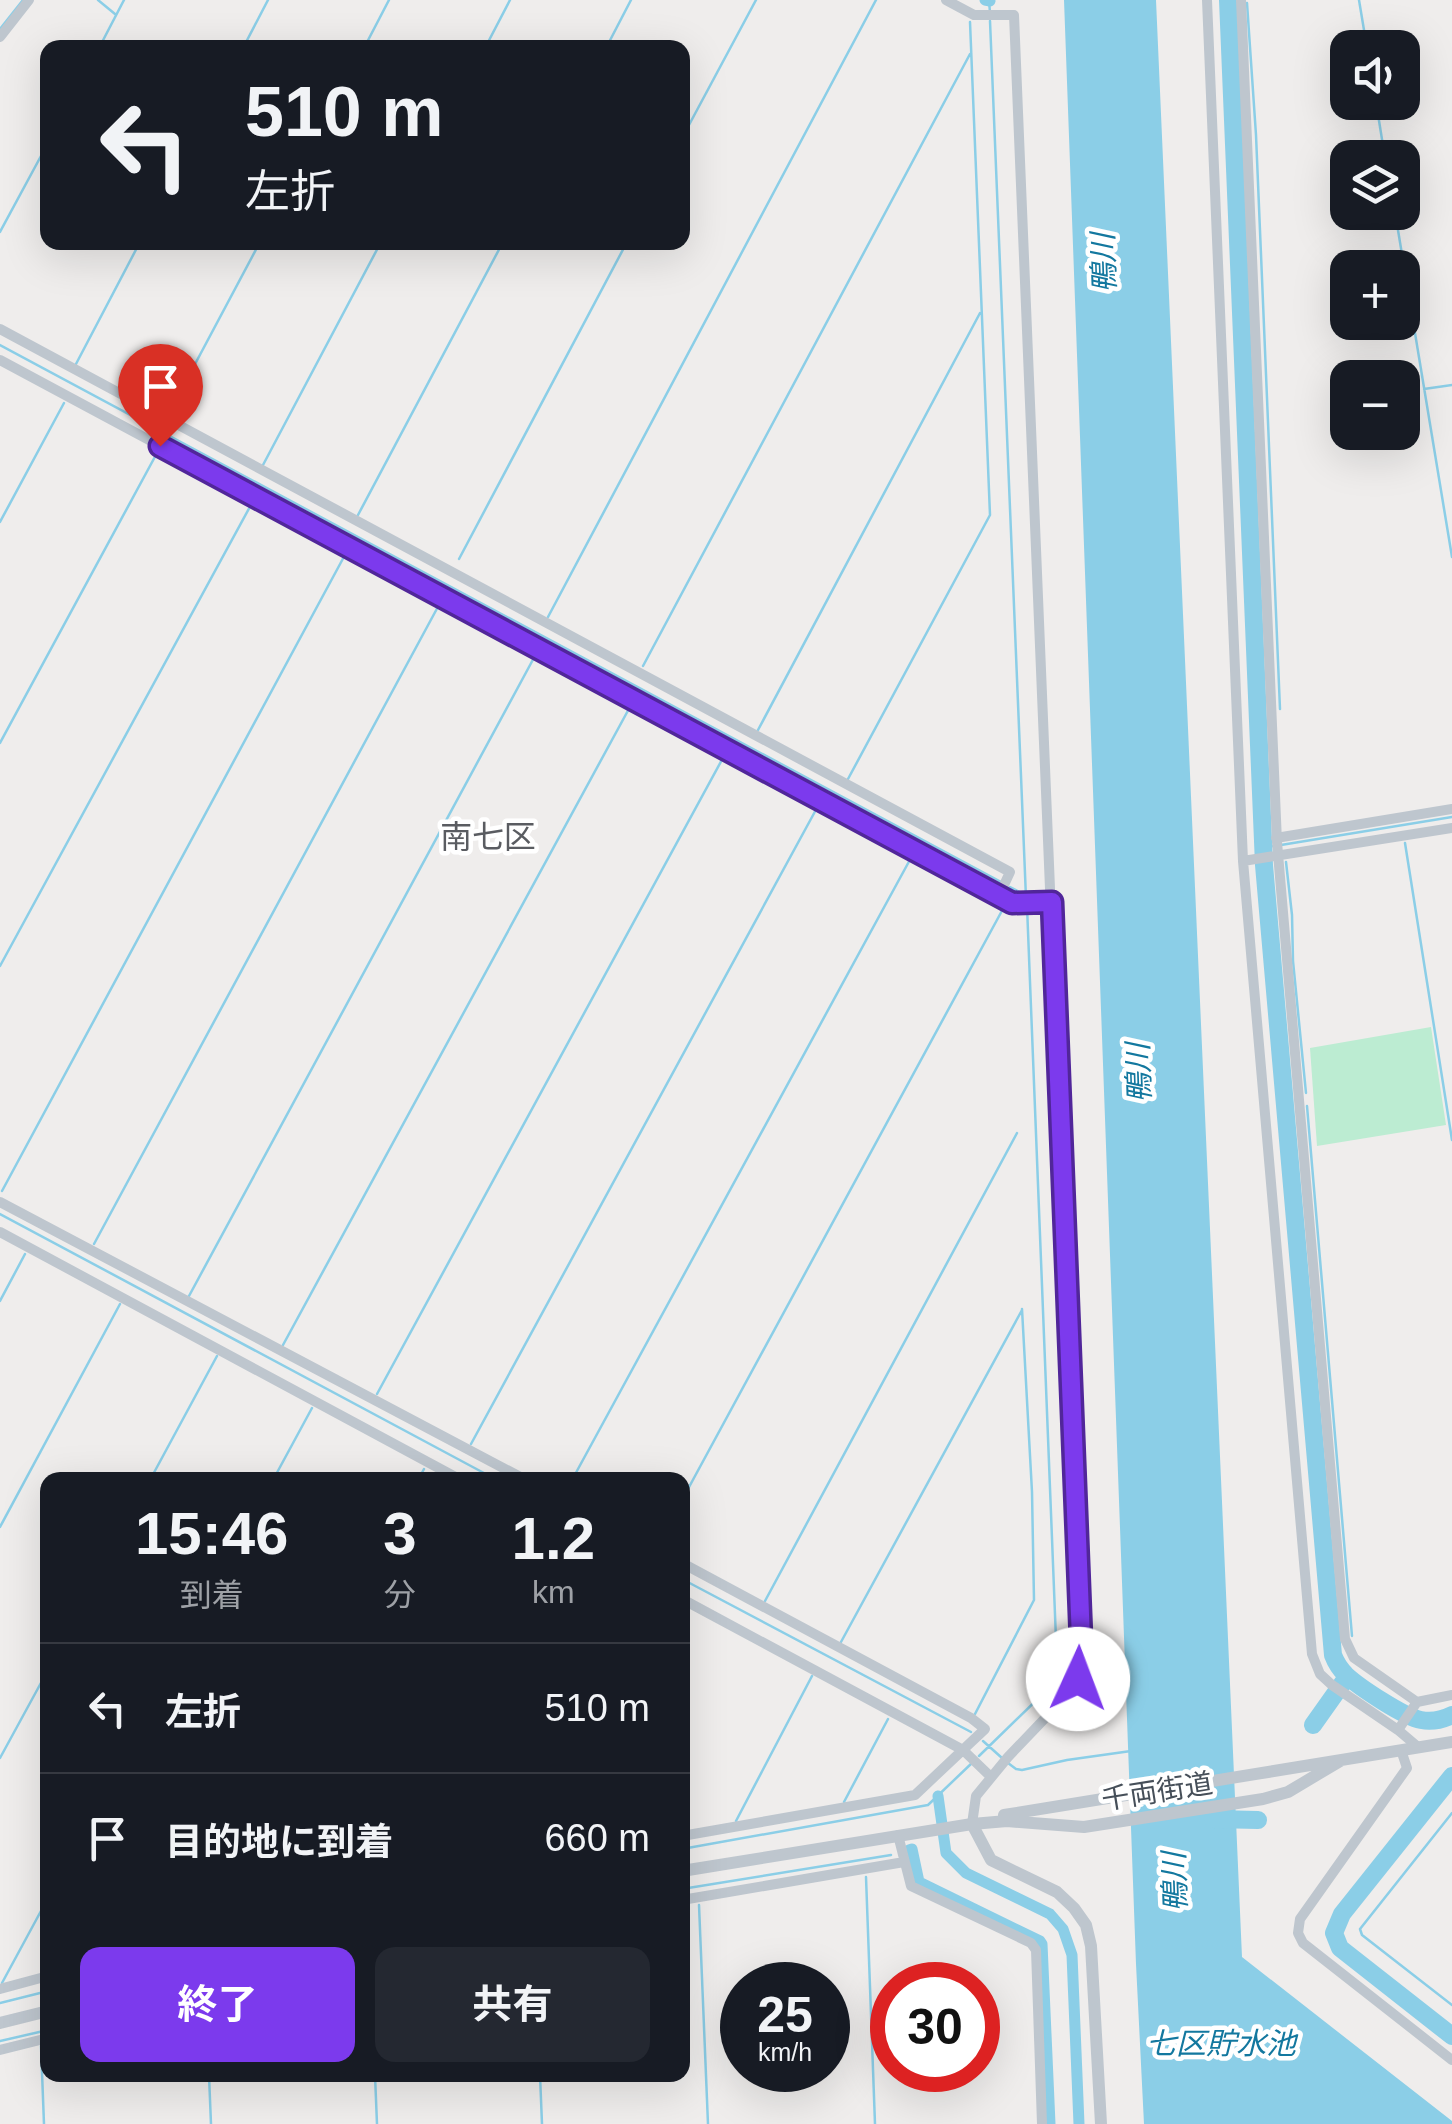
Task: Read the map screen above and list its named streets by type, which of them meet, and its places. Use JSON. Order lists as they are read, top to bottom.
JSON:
{
  "streets": {
    "street": ["千両街道"]
  },
  "districts": ["南七区"],
  "water": ["鴨川", "七区貯水池"],
  "page": {
    "map_buttons": ["+", "−"],
    "turn": ["510 m", "左折"],
    "eta": [
      "15:46",
      "到着",
      "3",
      "分",
      "1.2",
      "km"
    ],
    "list": [
      {
        "name": "左折",
        "value": "510 m"
      },
      {
        "name": "目的地に到着",
        "value": "660 m"
      }
    ],
    "buttons": ["終了", "共有"],
    "speed": "25 km/h",
    "limit": "30"
  }
}
